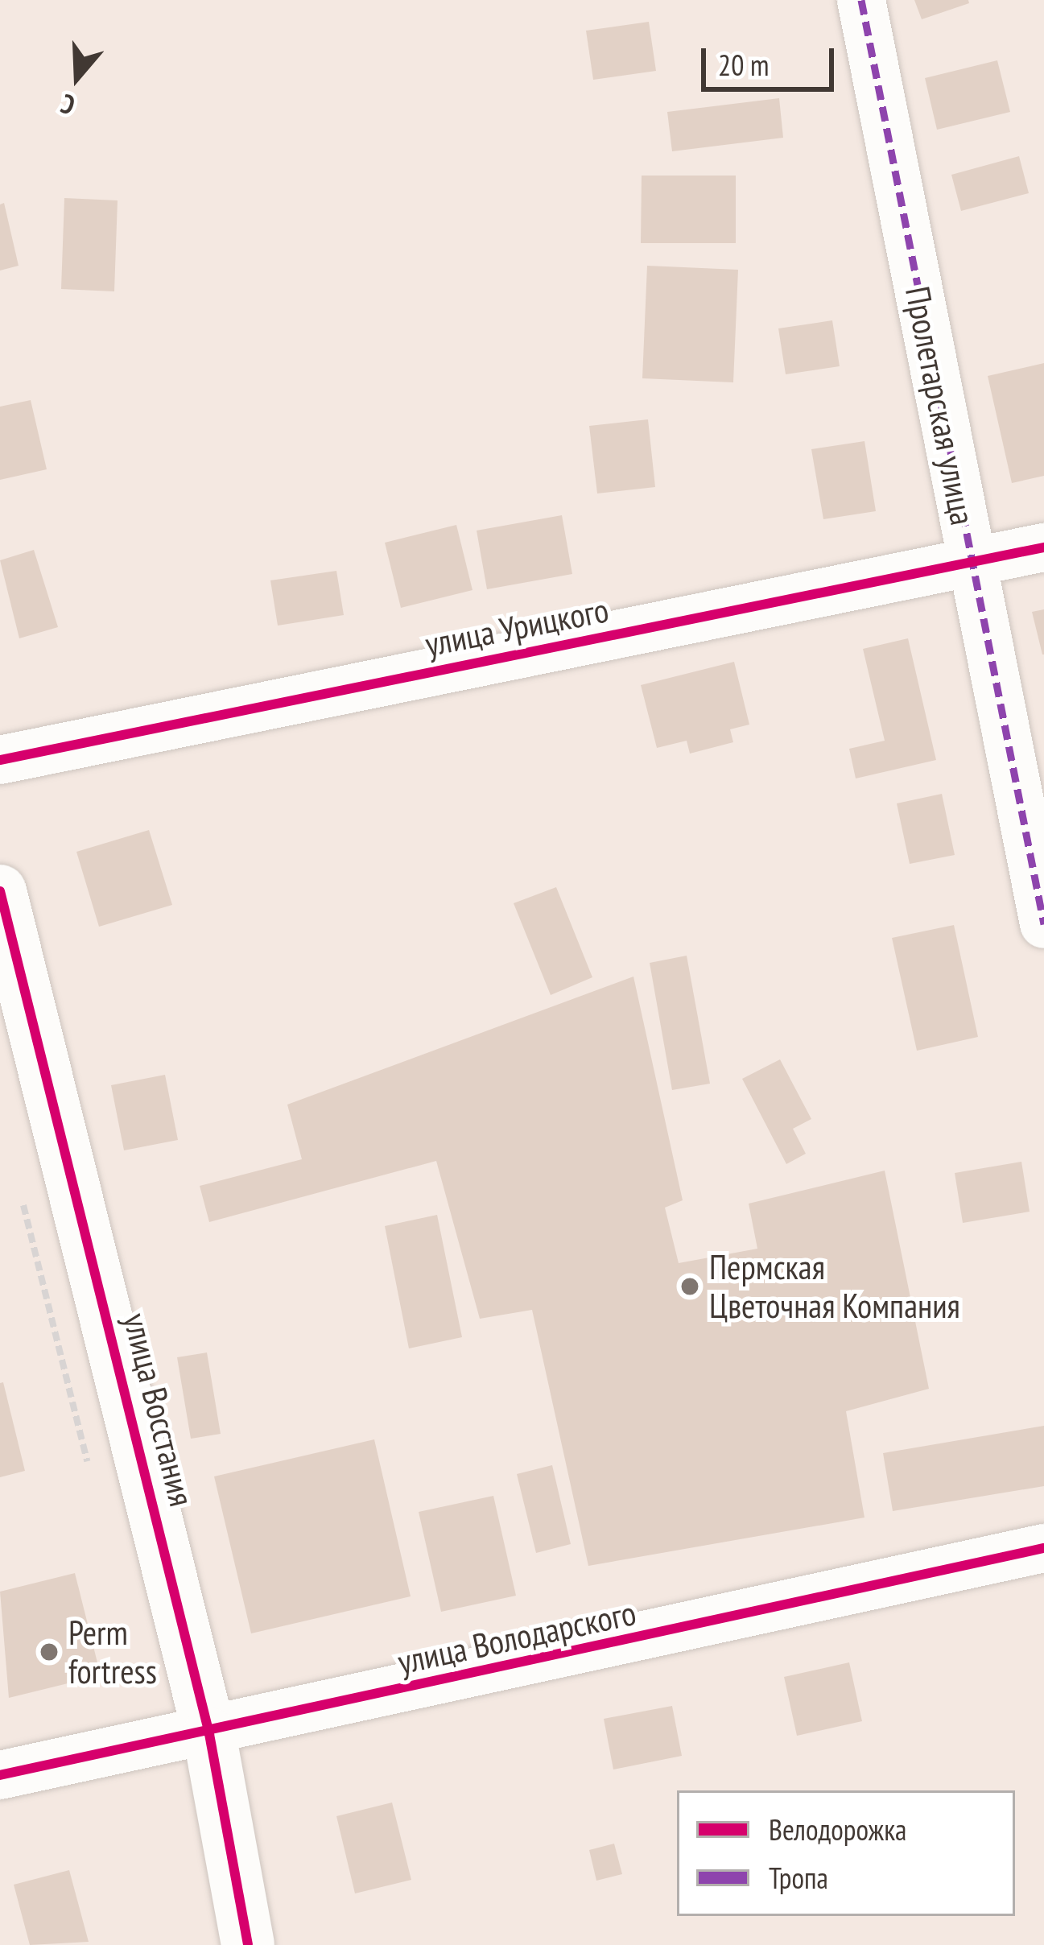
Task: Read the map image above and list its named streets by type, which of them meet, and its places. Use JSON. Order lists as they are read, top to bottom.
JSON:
{
  "streets": {
    "street": [
      "Пролетарская улица",
      "улица Урицкого",
      "улица Восстания",
      "улица Володарского"
    ]
  },
  "crossings": [
    ["Пролетарская улица", "улица Урицкого"],
    ["улица Восстания", "улица Володарского"]
  ],
  "places": ["Пермская Цветочная Компания", "Perm fortress"],
  "legend": ["Велодорожка", "Тропа"],
  "scale_bar": "20 m",
  "north": "bottom"
}
